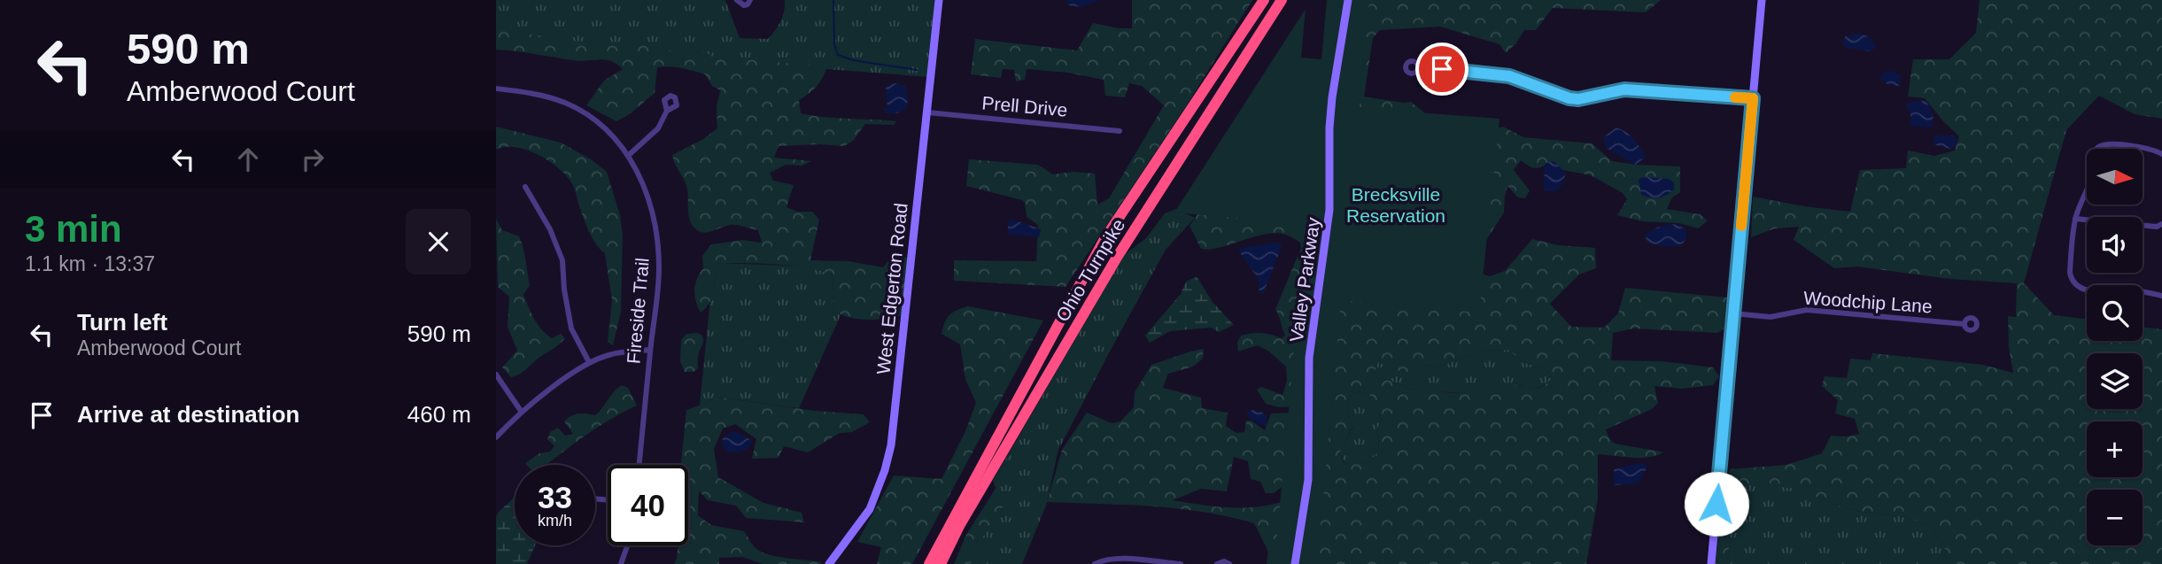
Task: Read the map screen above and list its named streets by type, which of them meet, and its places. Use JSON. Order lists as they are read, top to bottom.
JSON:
{
  "streets": {
    "highway": ["Ohio Turnpike"],
    "street": [
      "Prell Drive",
      "Valley Parkway",
      "West Edgerton Road",
      "Woodchip Lane",
      "Fireside Trail"
    ]
  },
  "crossings": [
    ["Prell Drive", "West Edgerton Road"]
  ],
  "parks": ["Brecksville Reservation"],
  "north": "right",
  "page": {
    "turn": ["590 m", "Amberwood Court"],
    "map_buttons": ["+", "−"],
    "heading": ["3 min", "1.1 km · 13:37"],
    "list": [
      {
        "name": "Turn left",
        "note": "Amberwood Court",
        "value": "590 m"
      },
      {
        "name": "Arrive at destination",
        "value": "460 m"
      }
    ],
    "speed": "33 km/h",
    "limit": "40"
  }
}
